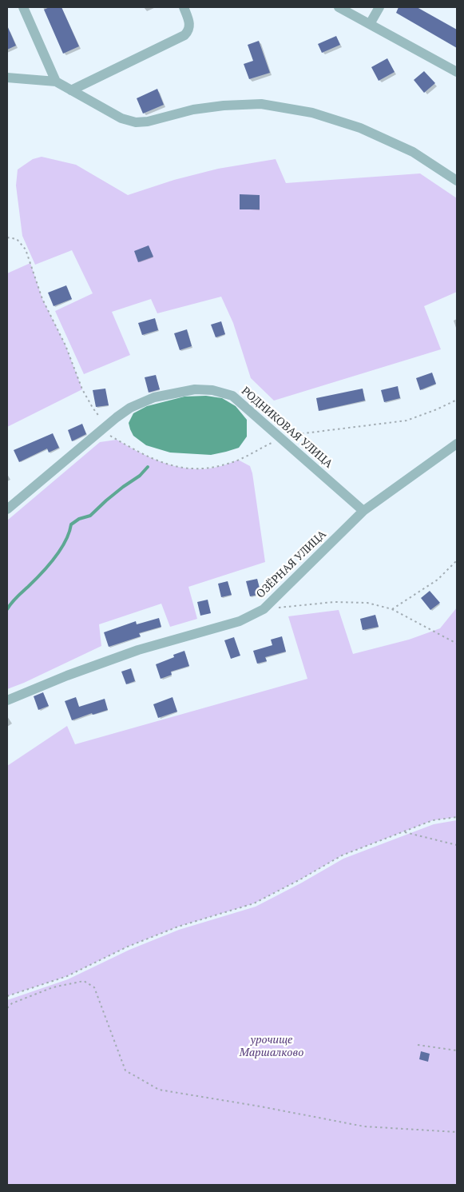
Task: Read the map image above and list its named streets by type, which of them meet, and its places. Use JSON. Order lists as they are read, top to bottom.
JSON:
{
  "streets": {
    "street": ["РОДНИКОВАЯ УЛИЦА", "ОЗЁРНАЯ УЛИЦА"]
  },
  "crossings": [
    ["РОДНИКОВАЯ УЛИЦА", "ОЗЁРНАЯ УЛИЦА"]
  ],
  "parks": ["урочище Маршалково"]
}
